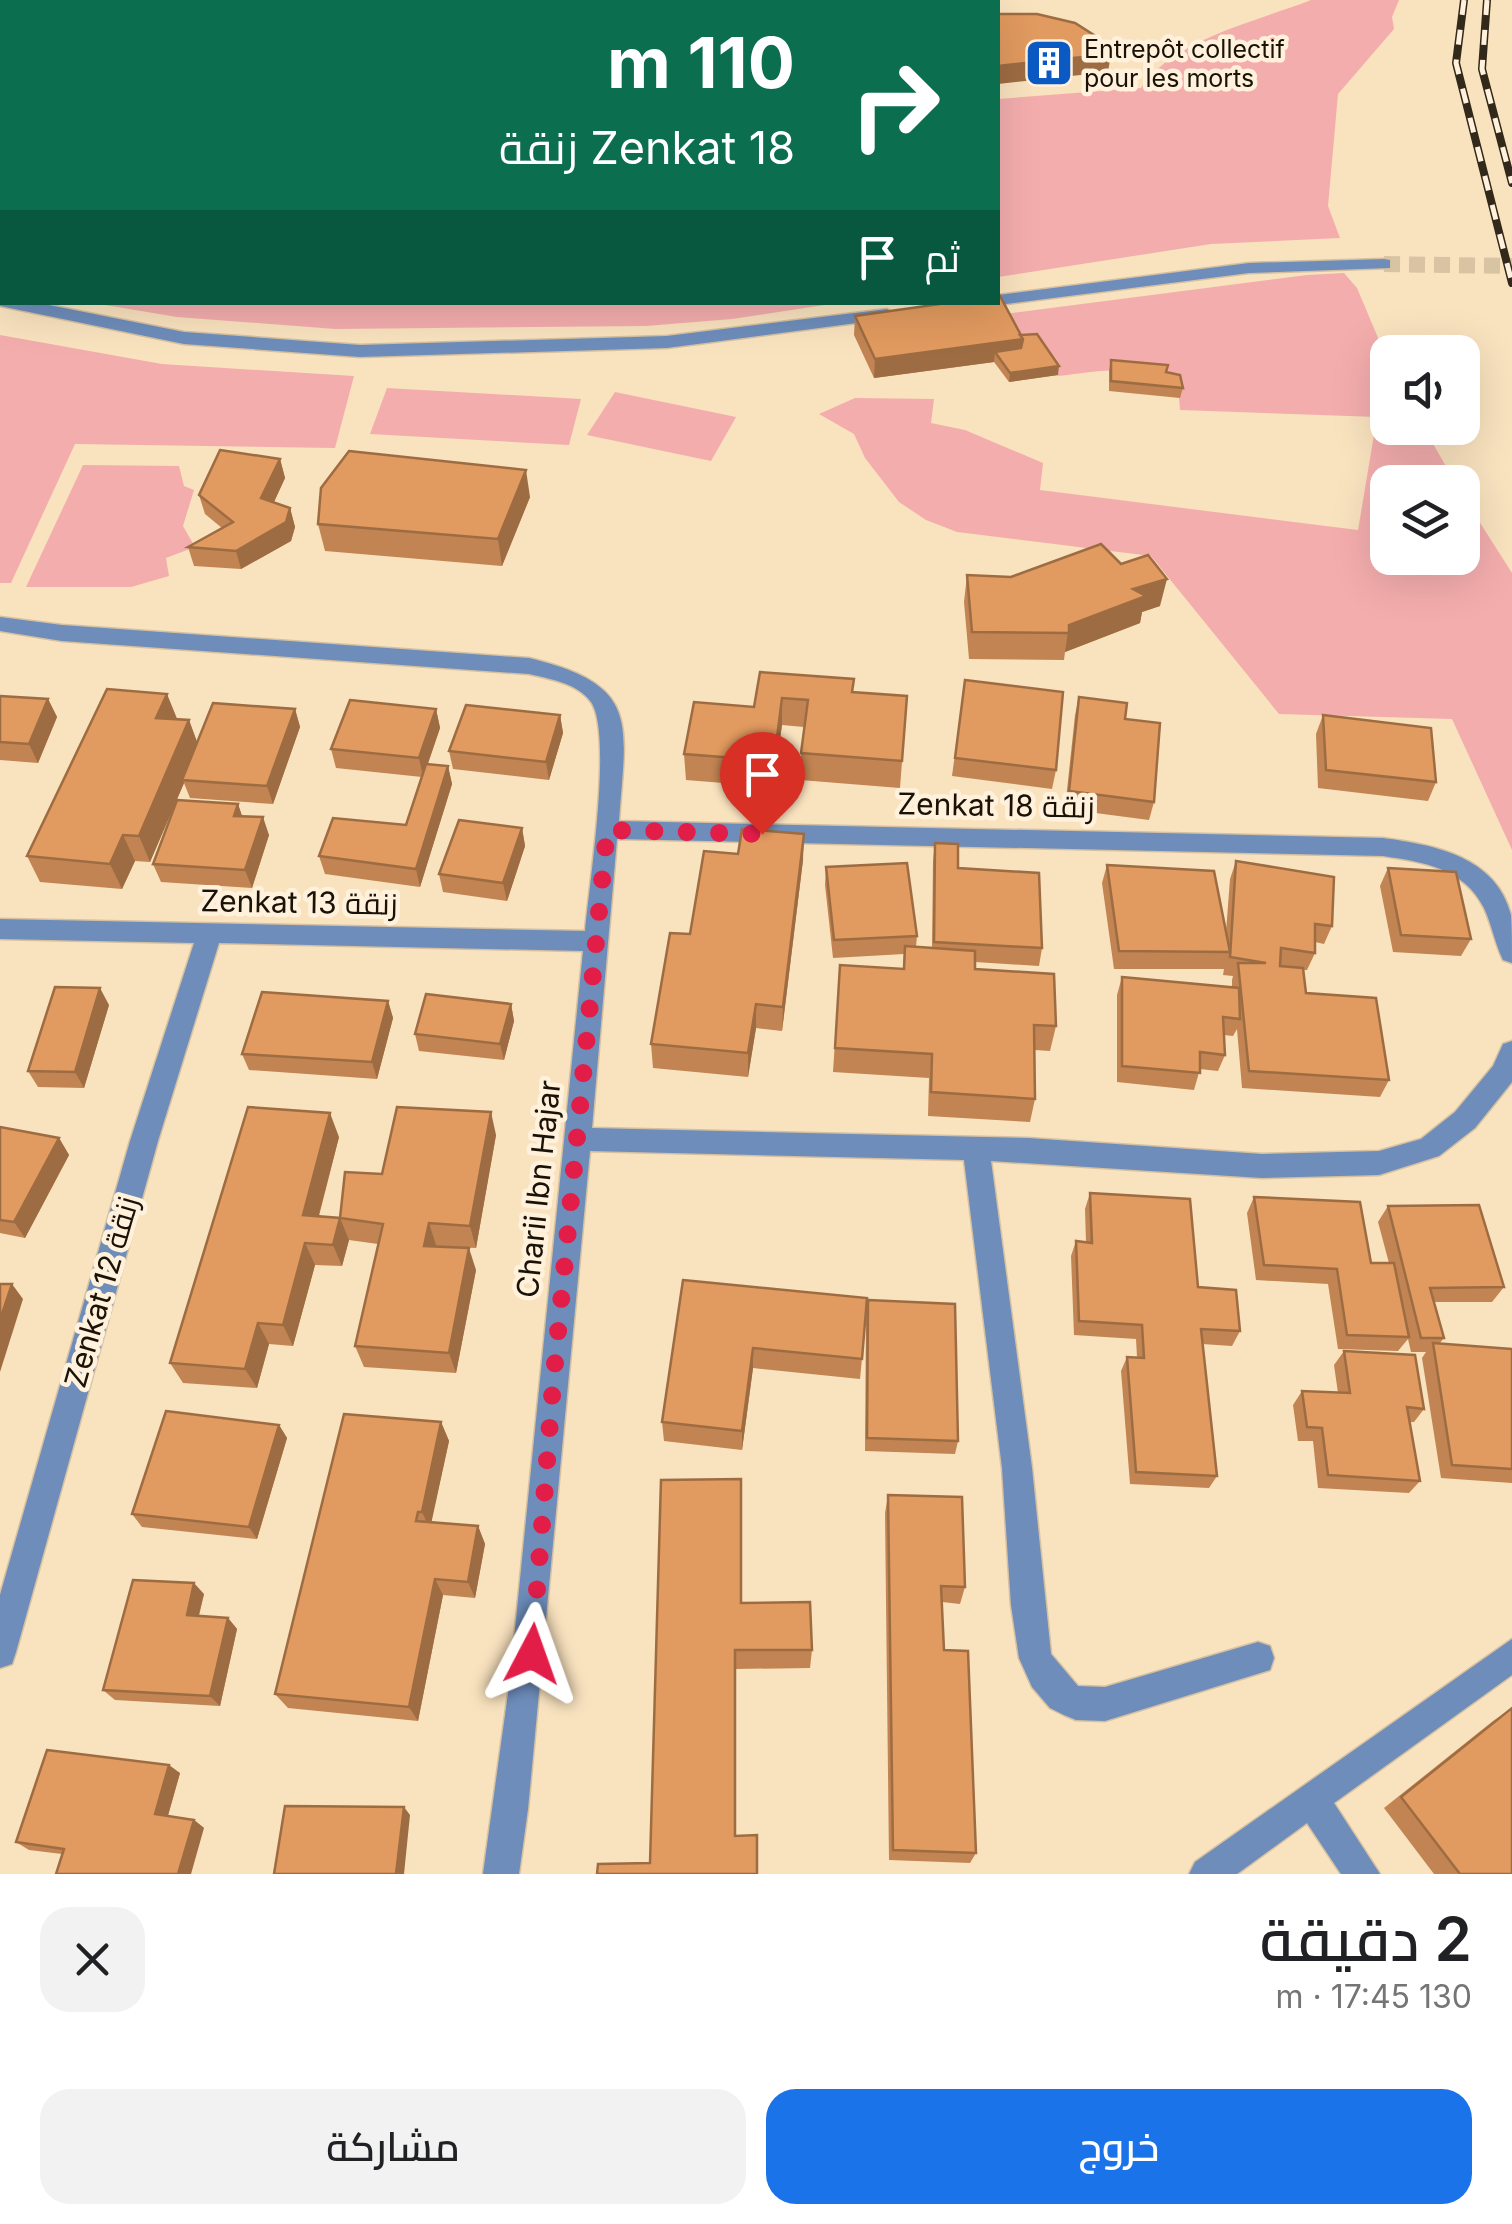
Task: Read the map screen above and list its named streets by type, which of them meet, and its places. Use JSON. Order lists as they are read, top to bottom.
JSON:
{
  "streets": {
    "street": [
      "Zenkat 18 زنقة",
      "Zenkat 13 زنقة",
      "Charii Ibn Hajar",
      "Zenkat 12 زنقة"
    ]
  },
  "crossings": [
    ["Zenkat 18 زنقة", "Charii Ibn Hajar"],
    ["Zenkat 13 زنقة", "Charii Ibn Hajar"],
    ["Zenkat 13 زنقة", "Zenkat 12 زنقة"]
  ],
  "places": {
    "building": ["Entrepôt collectif pour les morts"]
  },
  "page": {
    "turn": ["110 m", "Zenkat 18 زنقة"],
    "then": "ثم",
    "heading": ["2 دقيقة", "130 m · 17:45"],
    "buttons": ["خروج", "مشاركة"]
  }
}
